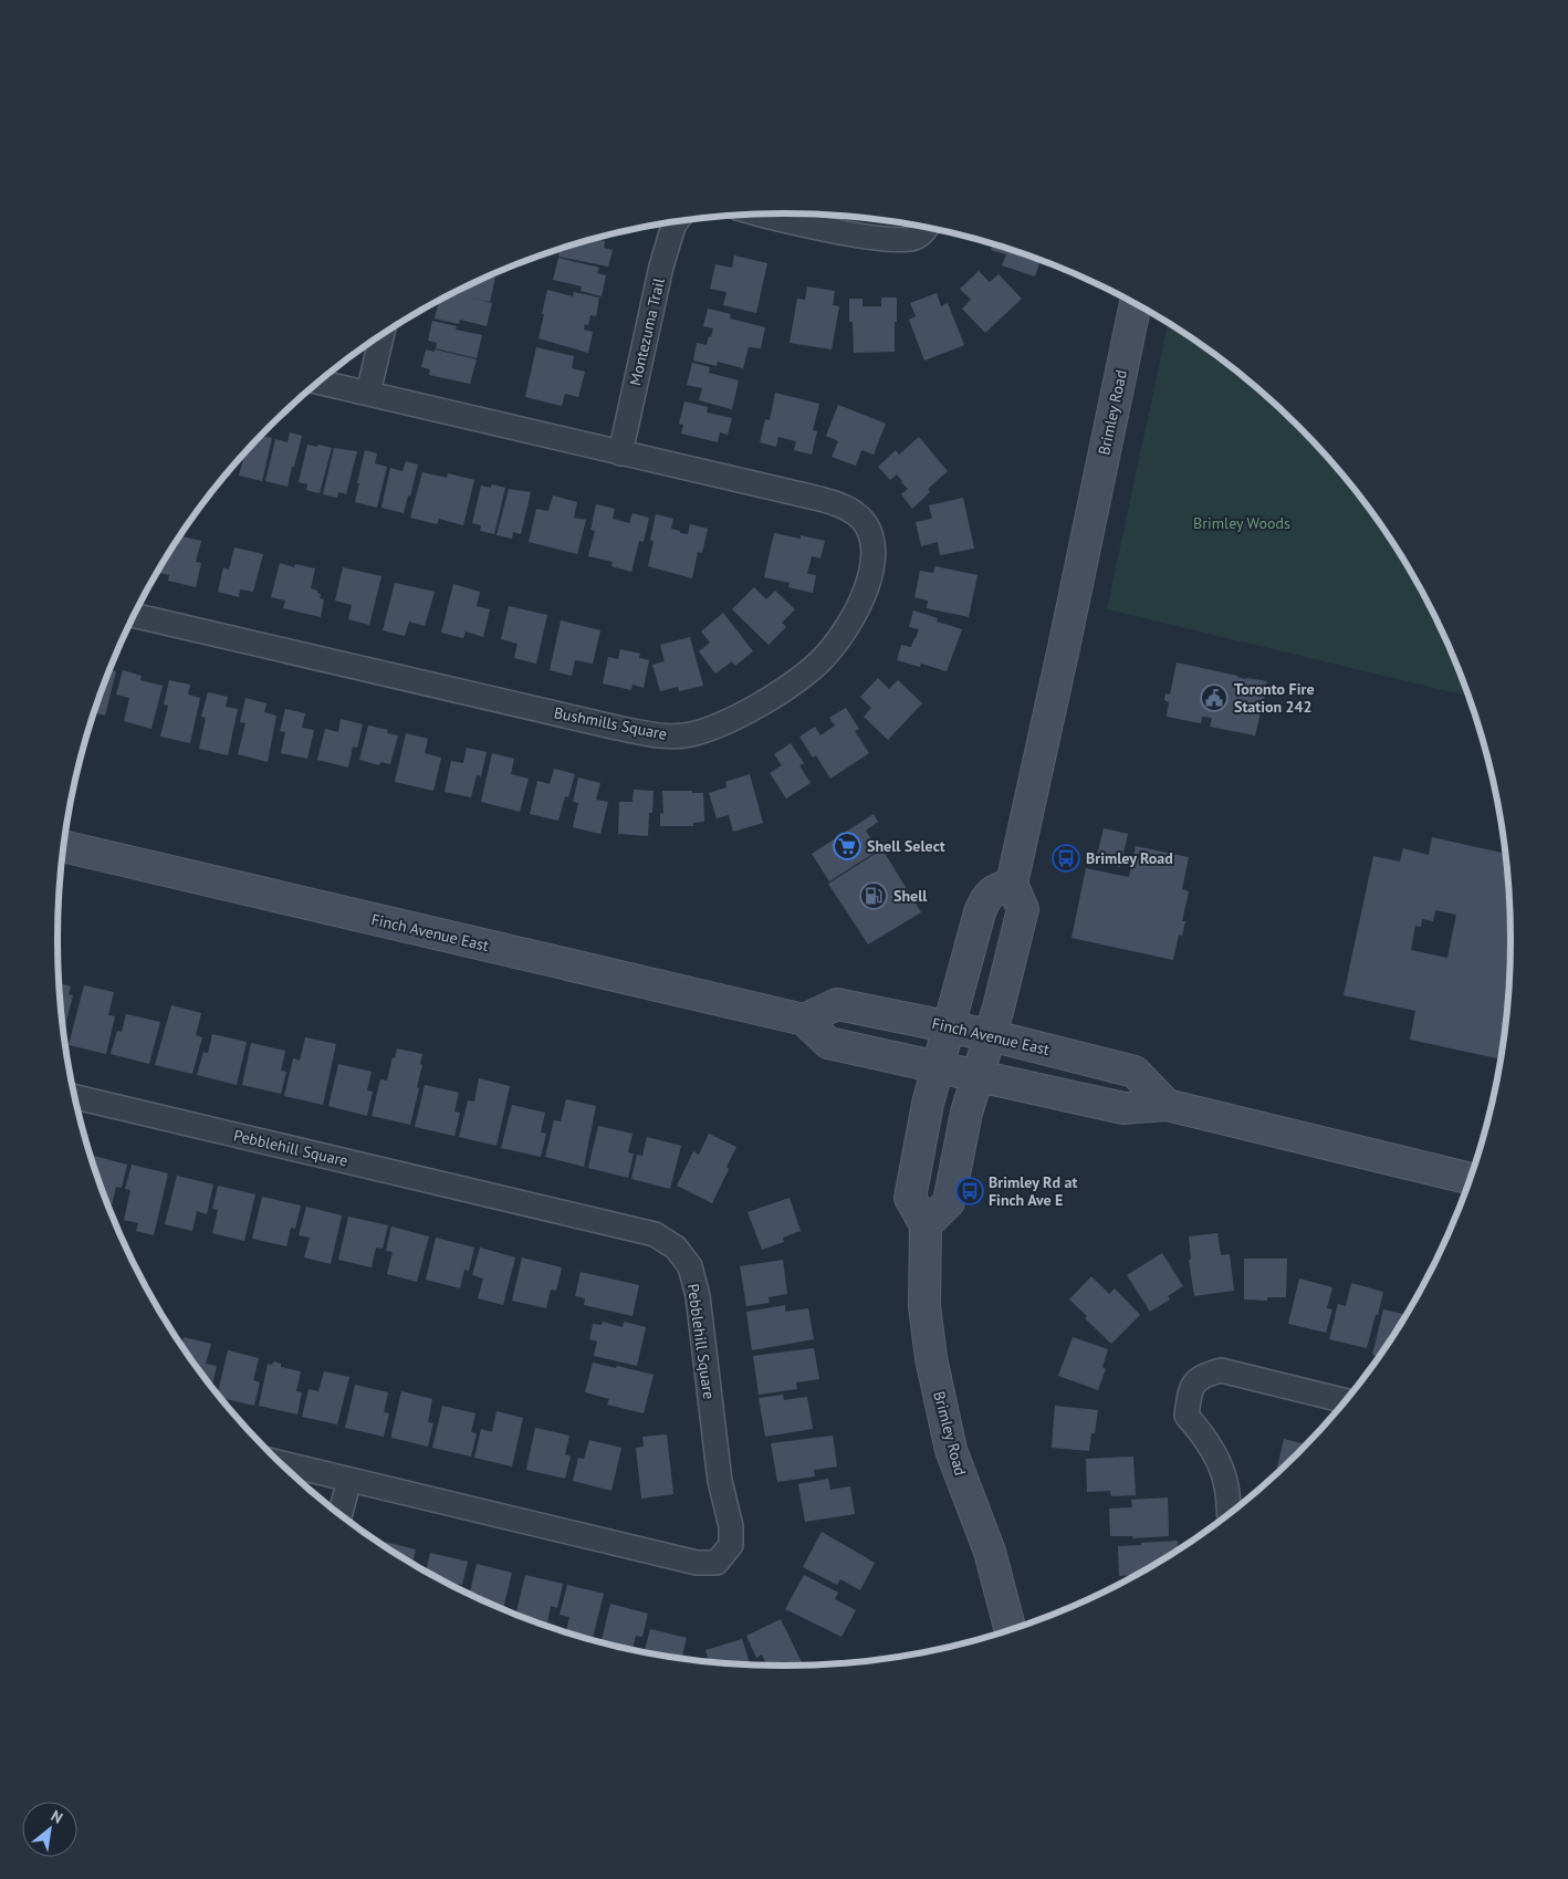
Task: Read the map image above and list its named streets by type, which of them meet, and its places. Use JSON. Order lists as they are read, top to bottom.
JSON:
{
  "streets": {
    "main road": ["Brimley Road", "Finch Avenue East"],
    "street": ["Montezuma Trail", "Bushmills Square", "Pebblehill Square"]
  },
  "crossings": [
    ["Montezuma Trail", "Bushmills Square"],
    ["Brimley Road", "Finch Avenue East"]
  ],
  "parks": ["Brimley Woods"],
  "places": {
    "public building": ["Toronto Fire Station 242"],
    "supermarket": ["Shell Select"],
    "bus stop": ["Brimley Road", "Brimley Rd at Finch Ave E"],
    "fuel station": ["Shell"]
  },
  "north": "top right"
}
